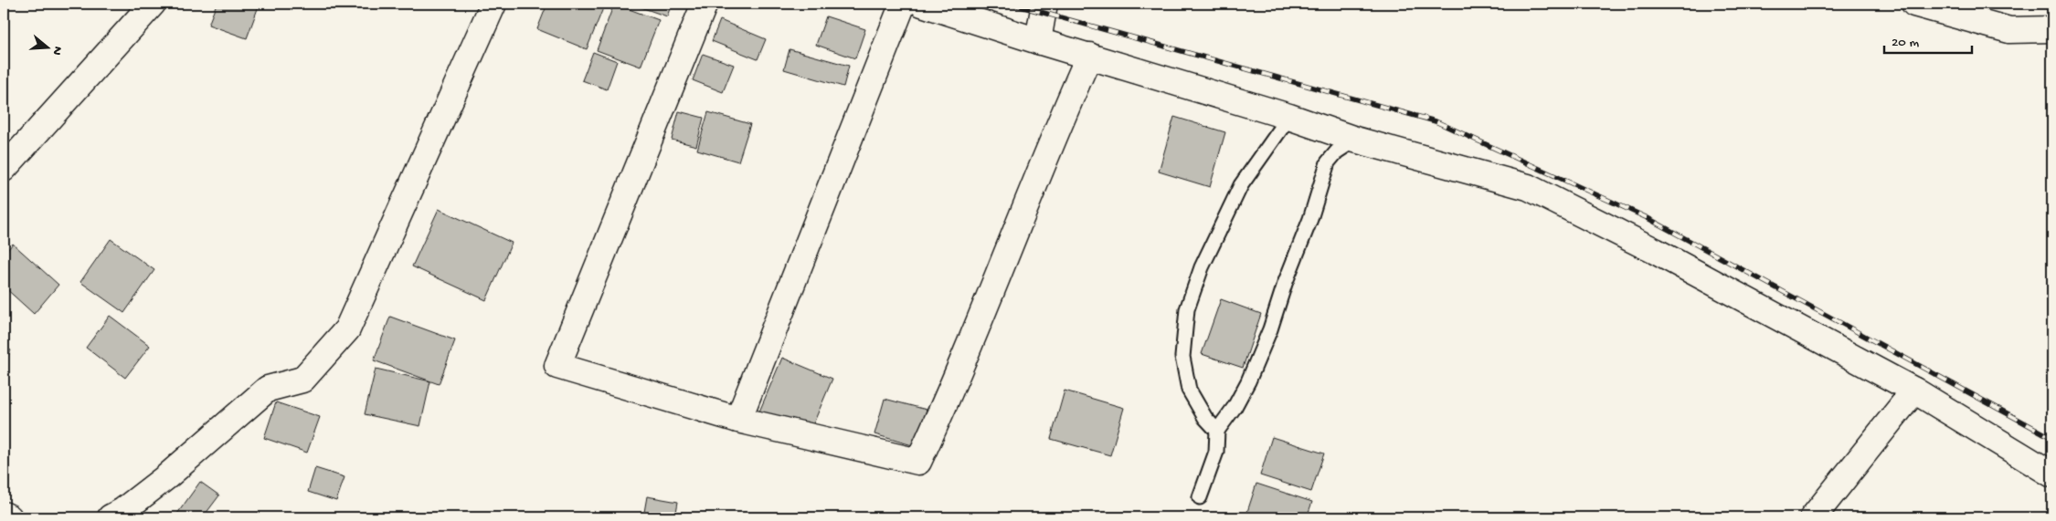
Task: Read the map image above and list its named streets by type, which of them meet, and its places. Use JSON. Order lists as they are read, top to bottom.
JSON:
{
  "scale_bar": "20 m",
  "north": "right"
}
